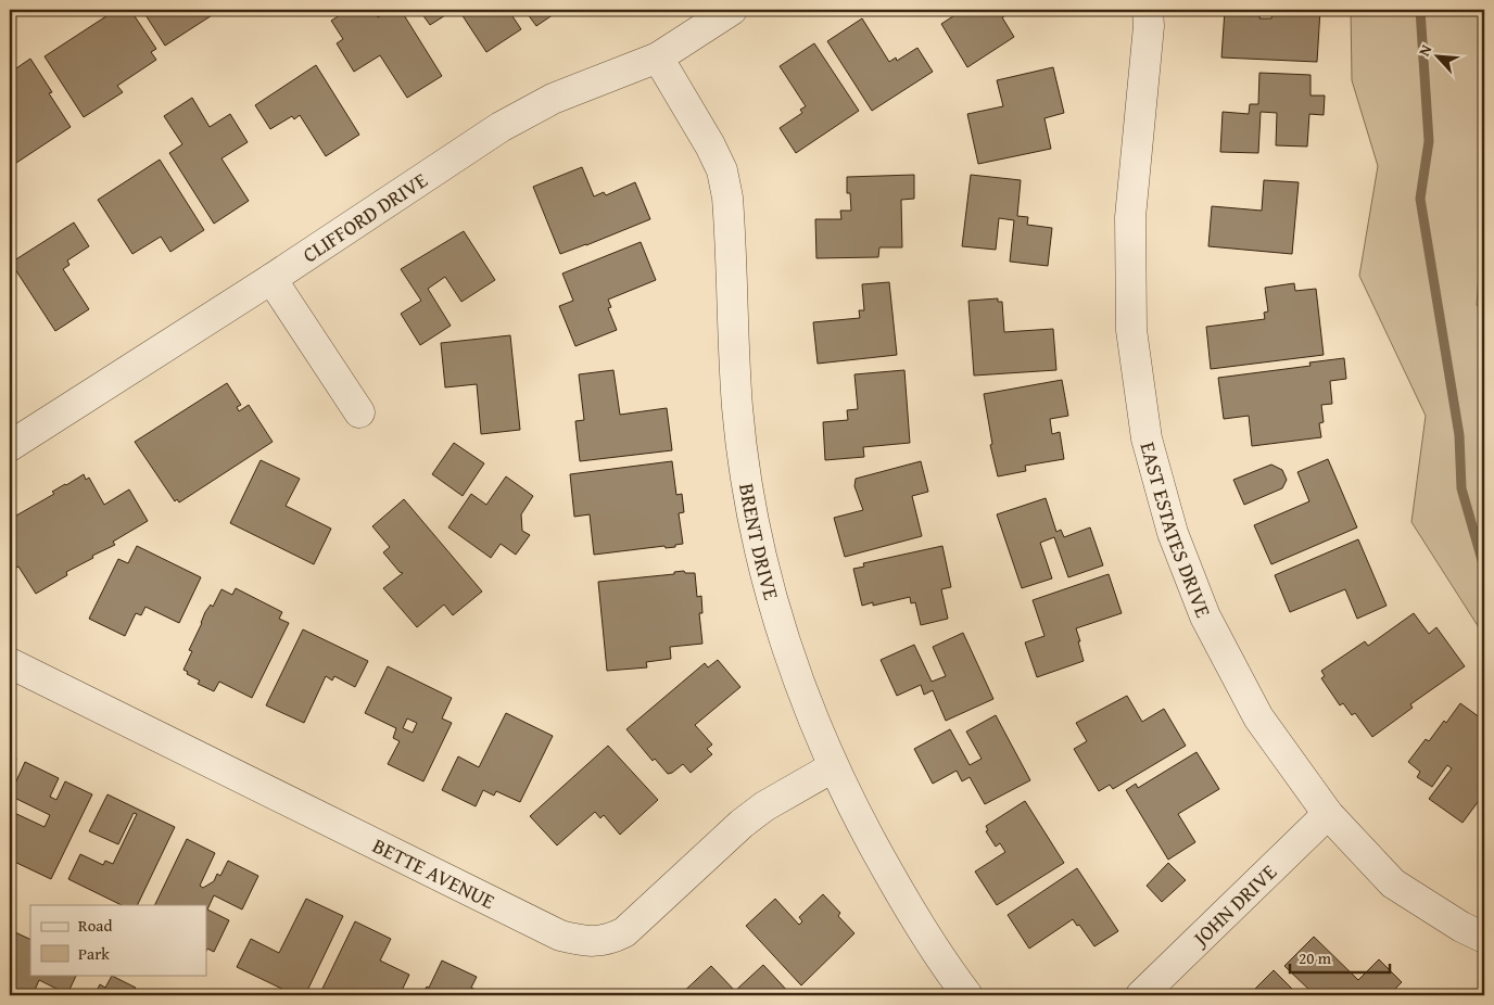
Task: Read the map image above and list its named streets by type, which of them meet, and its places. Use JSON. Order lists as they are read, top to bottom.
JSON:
{
  "streets": {
    "street": [
      "CLIFFORD DRIVE",
      "EAST ESTATES DRIVE",
      "BRENT DRIVE",
      "BETTE AVENUE",
      "JOHN DRIVE"
    ]
  },
  "crossings": [
    ["CLIFFORD DRIVE", "BRENT DRIVE"],
    ["EAST ESTATES DRIVE", "JOHN DRIVE"],
    ["BRENT DRIVE", "BETTE AVENUE"]
  ],
  "legend": ["Road", "Park"],
  "scale_bar": "20 m",
  "north": "top left"
}
